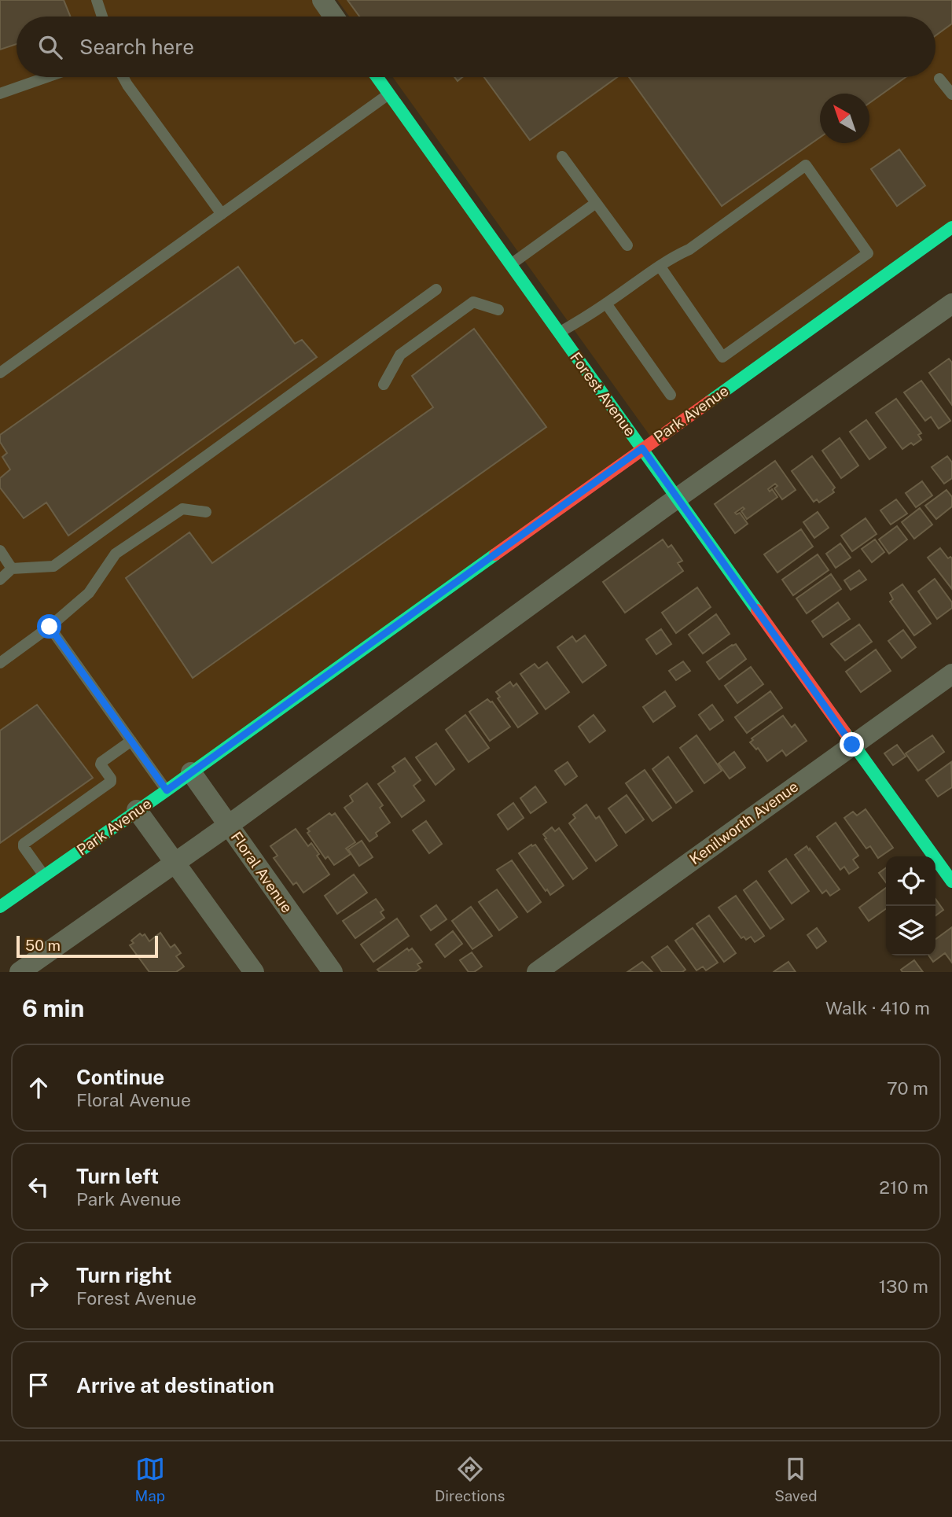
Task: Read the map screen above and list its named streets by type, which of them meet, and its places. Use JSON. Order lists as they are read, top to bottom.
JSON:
{
  "streets": {
    "street": [
      "Forest Avenue",
      "Park Avenue",
      "Kenilworth Avenue",
      "Floral Avenue"
    ]
  },
  "crossings": [
    ["Forest Avenue", "Park Avenue"],
    ["Forest Avenue", "Kenilworth Avenue"],
    ["Park Avenue", "Floral Avenue"]
  ],
  "scale_bar": "50 m",
  "north": "top left",
  "page": {
    "search": "Search here",
    "scale": "50 m",
    "heading": ["6 min", "Walk · 410 m"],
    "list": [
      ["Continue", "Floral Avenue", "70 m"],
      ["Turn left", "Park Avenue", "210 m"],
      ["Turn right", "Forest Avenue", "130 m"],
      "Arrive at destination"
    ],
    "nav": ["Map", "Directions", "Saved"]
  }
}
